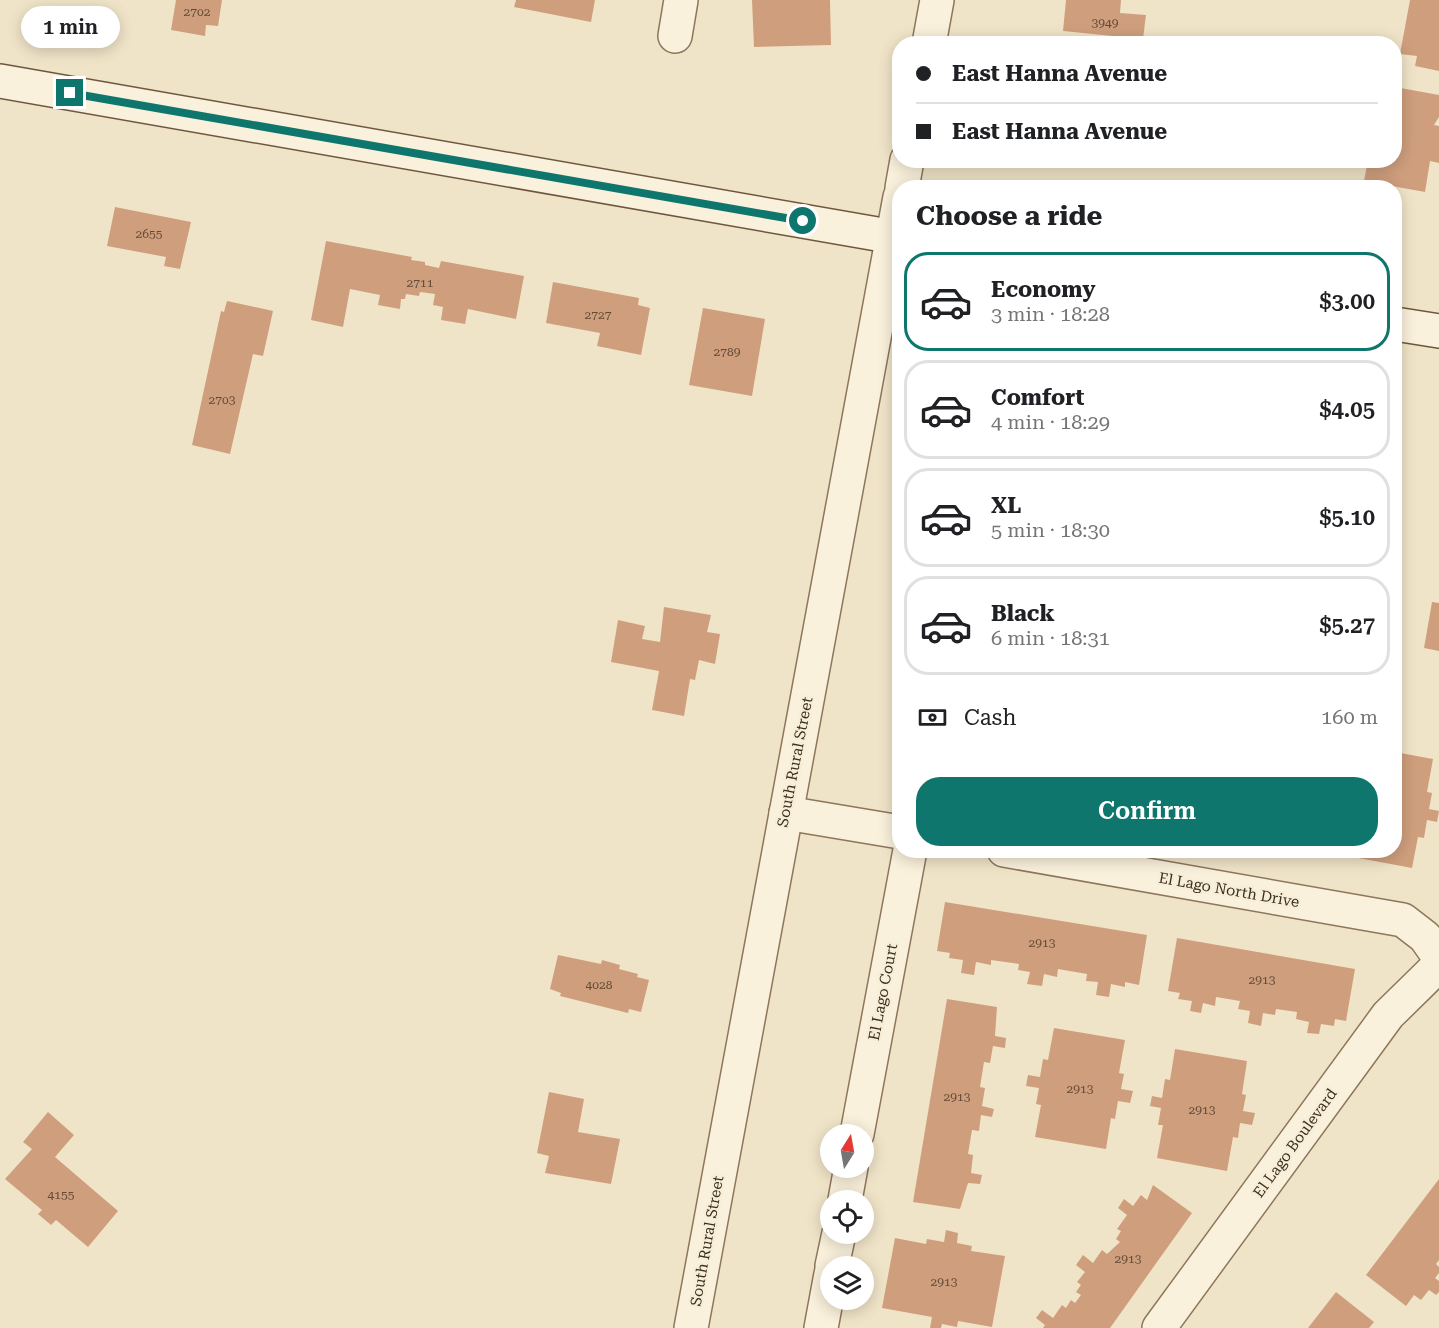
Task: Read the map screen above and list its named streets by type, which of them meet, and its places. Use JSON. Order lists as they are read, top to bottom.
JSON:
{
  "streets": {
    "street": [
      "South Rural Street",
      "El Lago North Drive",
      "El Lago Court",
      "El Lago Boulevard"
    ]
  },
  "house_numbers": [
    "2702",
    "3949",
    "2655",
    "2711",
    "2727",
    "2789",
    "2703",
    "2913",
    "2913",
    "4028",
    "2913",
    "2913",
    "2913",
    "4155",
    "2913",
    "2913"
  ],
  "north": "top",
  "page": {
    "bubble": "1 min",
    "banner": ["East Hanna Avenue", "East Hanna Avenue"],
    "heading": "Choose a ride",
    "list": [
      {
        "name": "Economy",
        "note": "3 min · 18:28",
        "value": "$3.00"
      },
      {
        "name": "Comfort",
        "note": "4 min · 18:29",
        "value": "$4.05"
      },
      {
        "name": "XL",
        "note": "5 min · 18:30",
        "value": "$5.10"
      },
      {
        "name": "Black",
        "note": "6 min · 18:31",
        "value": "$5.27"
      }
    ],
    "pay": ["Cash", "160 m"],
    "buttons": "Confirm"
  }
}
